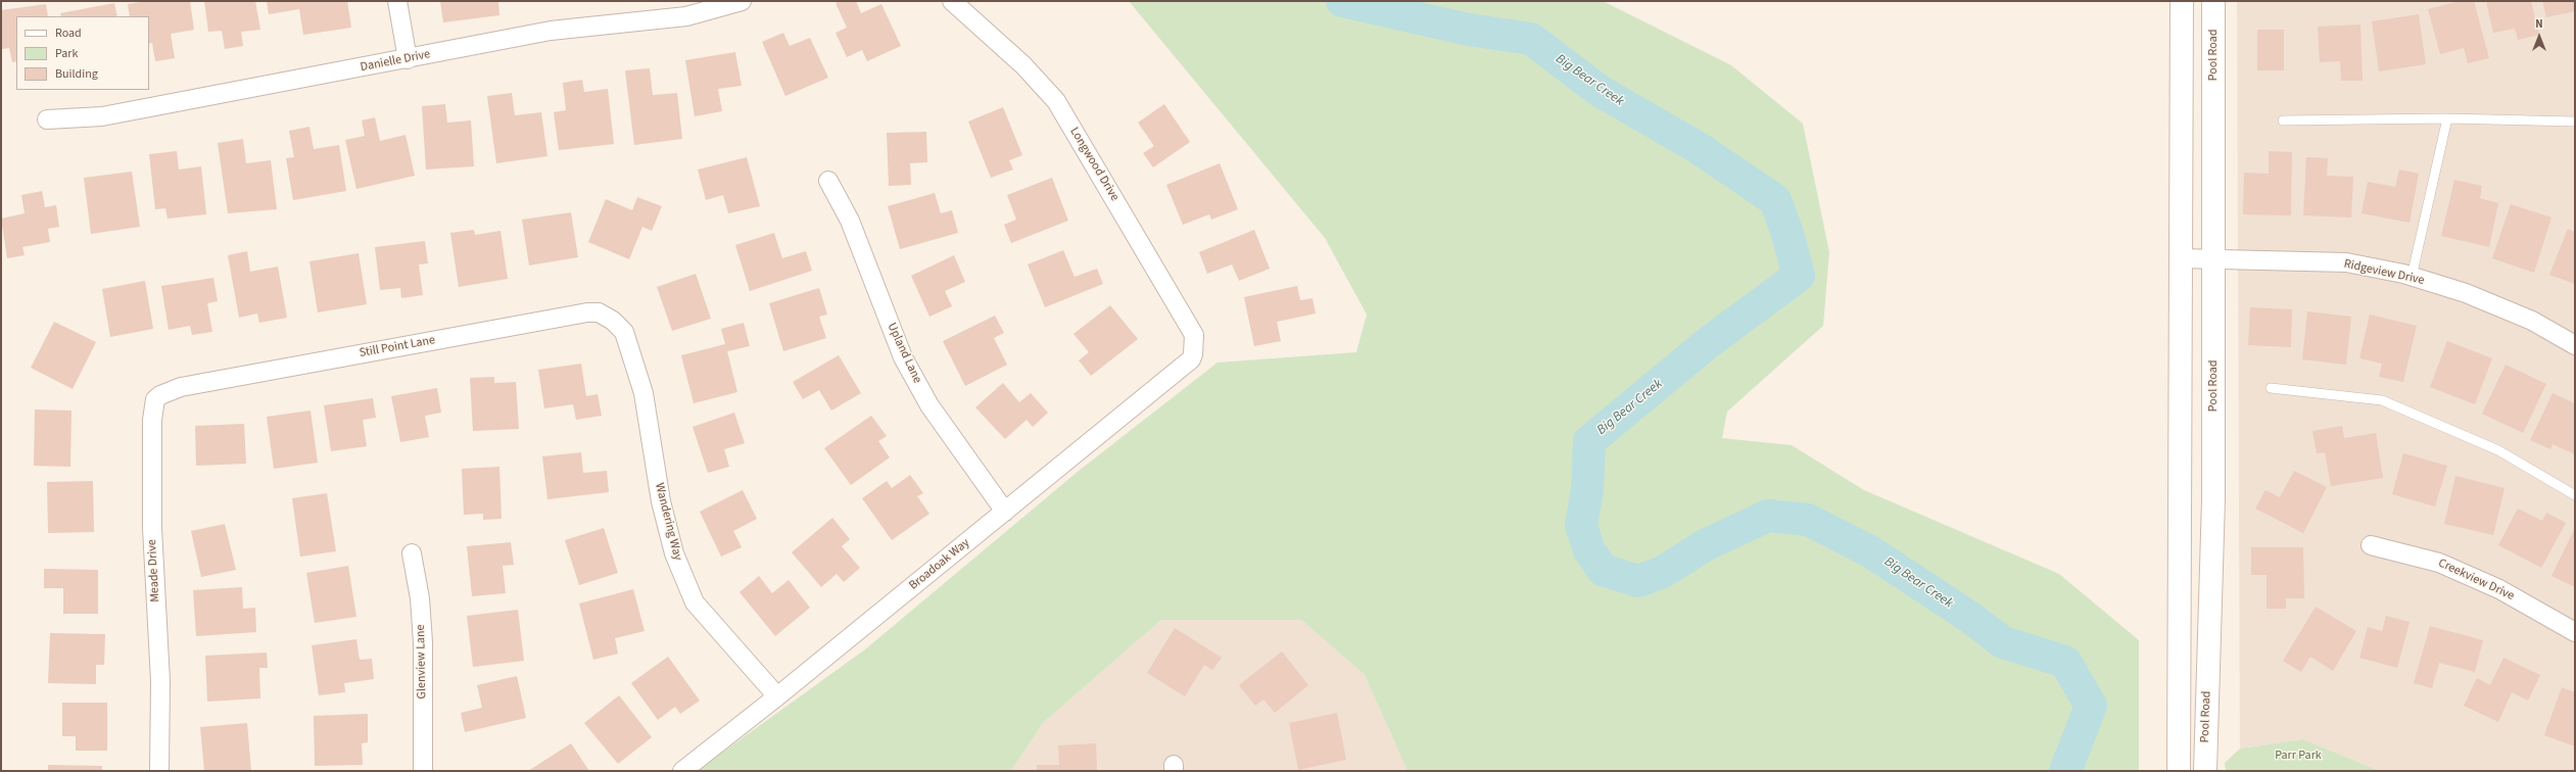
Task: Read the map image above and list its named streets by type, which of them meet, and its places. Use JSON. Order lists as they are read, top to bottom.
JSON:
{
  "streets": {
    "main road": ["Pool Road"],
    "street": [
      "Danielle Drive",
      "Longwood Drive",
      "Ridgeview Drive",
      "Still Point Lane",
      "Upland Lane",
      "Wandering Way",
      "Broadoak Way",
      "Meade Drive",
      "Creekview Drive",
      "Glenview Lane"
    ]
  },
  "crossings": [
    ["Pool Road", "Ridgeview Drive"],
    ["Longwood Drive", "Broadoak Way"],
    ["Still Point Lane", "Wandering Way"],
    ["Still Point Lane", "Meade Drive"],
    ["Upland Lane", "Broadoak Way"],
    ["Wandering Way", "Broadoak Way"]
  ],
  "water": ["Big Bear Creek"],
  "parks": ["Parr Park"],
  "legend": ["Road", "Park", "Building"],
  "north": "top"
}
